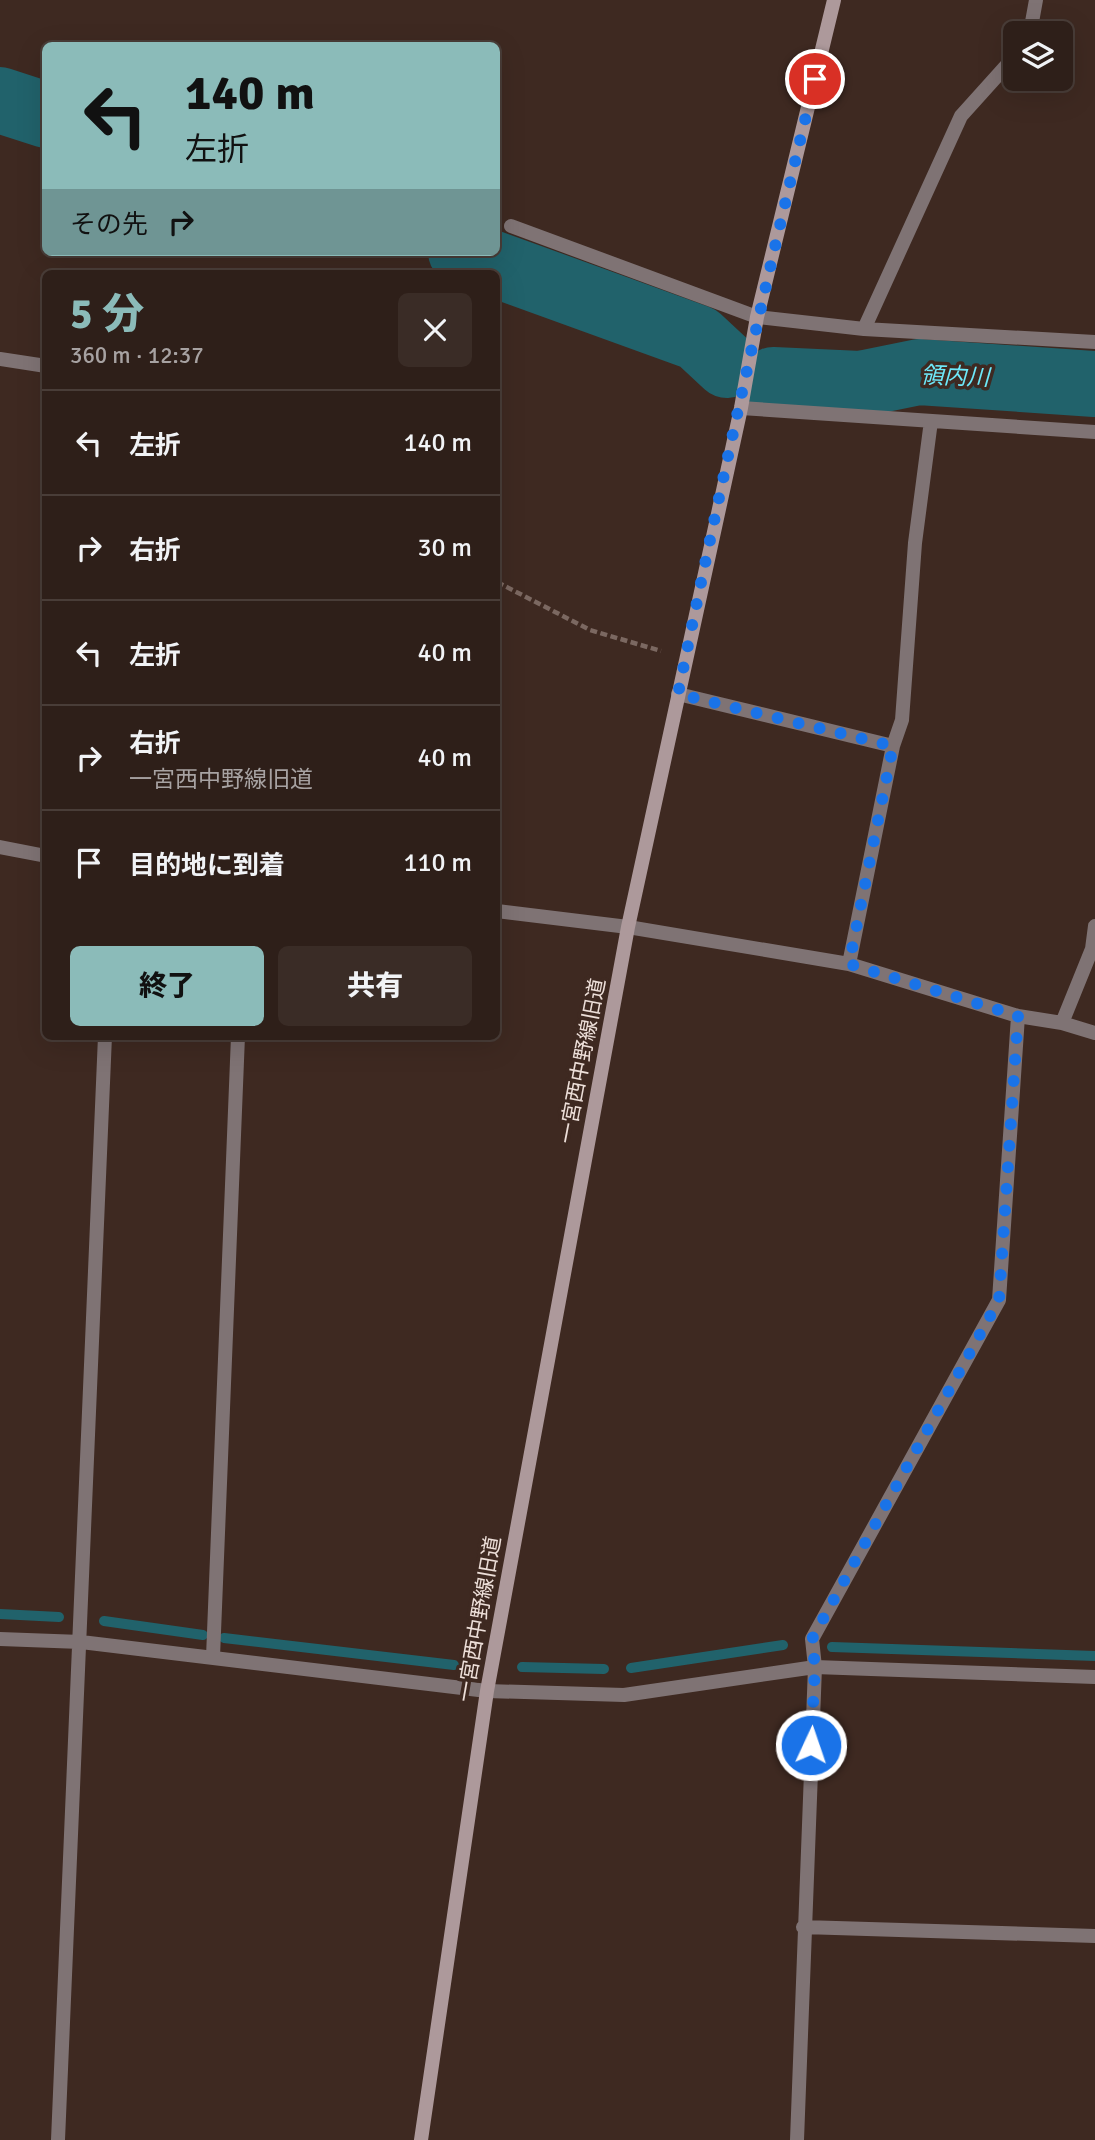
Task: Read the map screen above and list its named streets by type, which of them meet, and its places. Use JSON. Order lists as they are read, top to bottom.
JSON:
{
  "streets": {
    "street": ["一宮西中野線旧道"]
  },
  "water": ["領内川"],
  "page": {
    "turn": ["140 m", "左折"],
    "then": "その先",
    "heading": ["5 分", "360 m · 12:37"],
    "list": [
      {
        "name": "左折",
        "value": "140 m"
      },
      {
        "name": "右折",
        "value": "30 m"
      },
      {
        "name": "左折",
        "value": "40 m"
      },
      {
        "name": "右折",
        "note": "一宮西中野線旧道",
        "value": "40 m"
      },
      {
        "name": "目的地に到着",
        "value": "110 m"
      }
    ],
    "buttons": ["終了", "共有"]
  }
}
